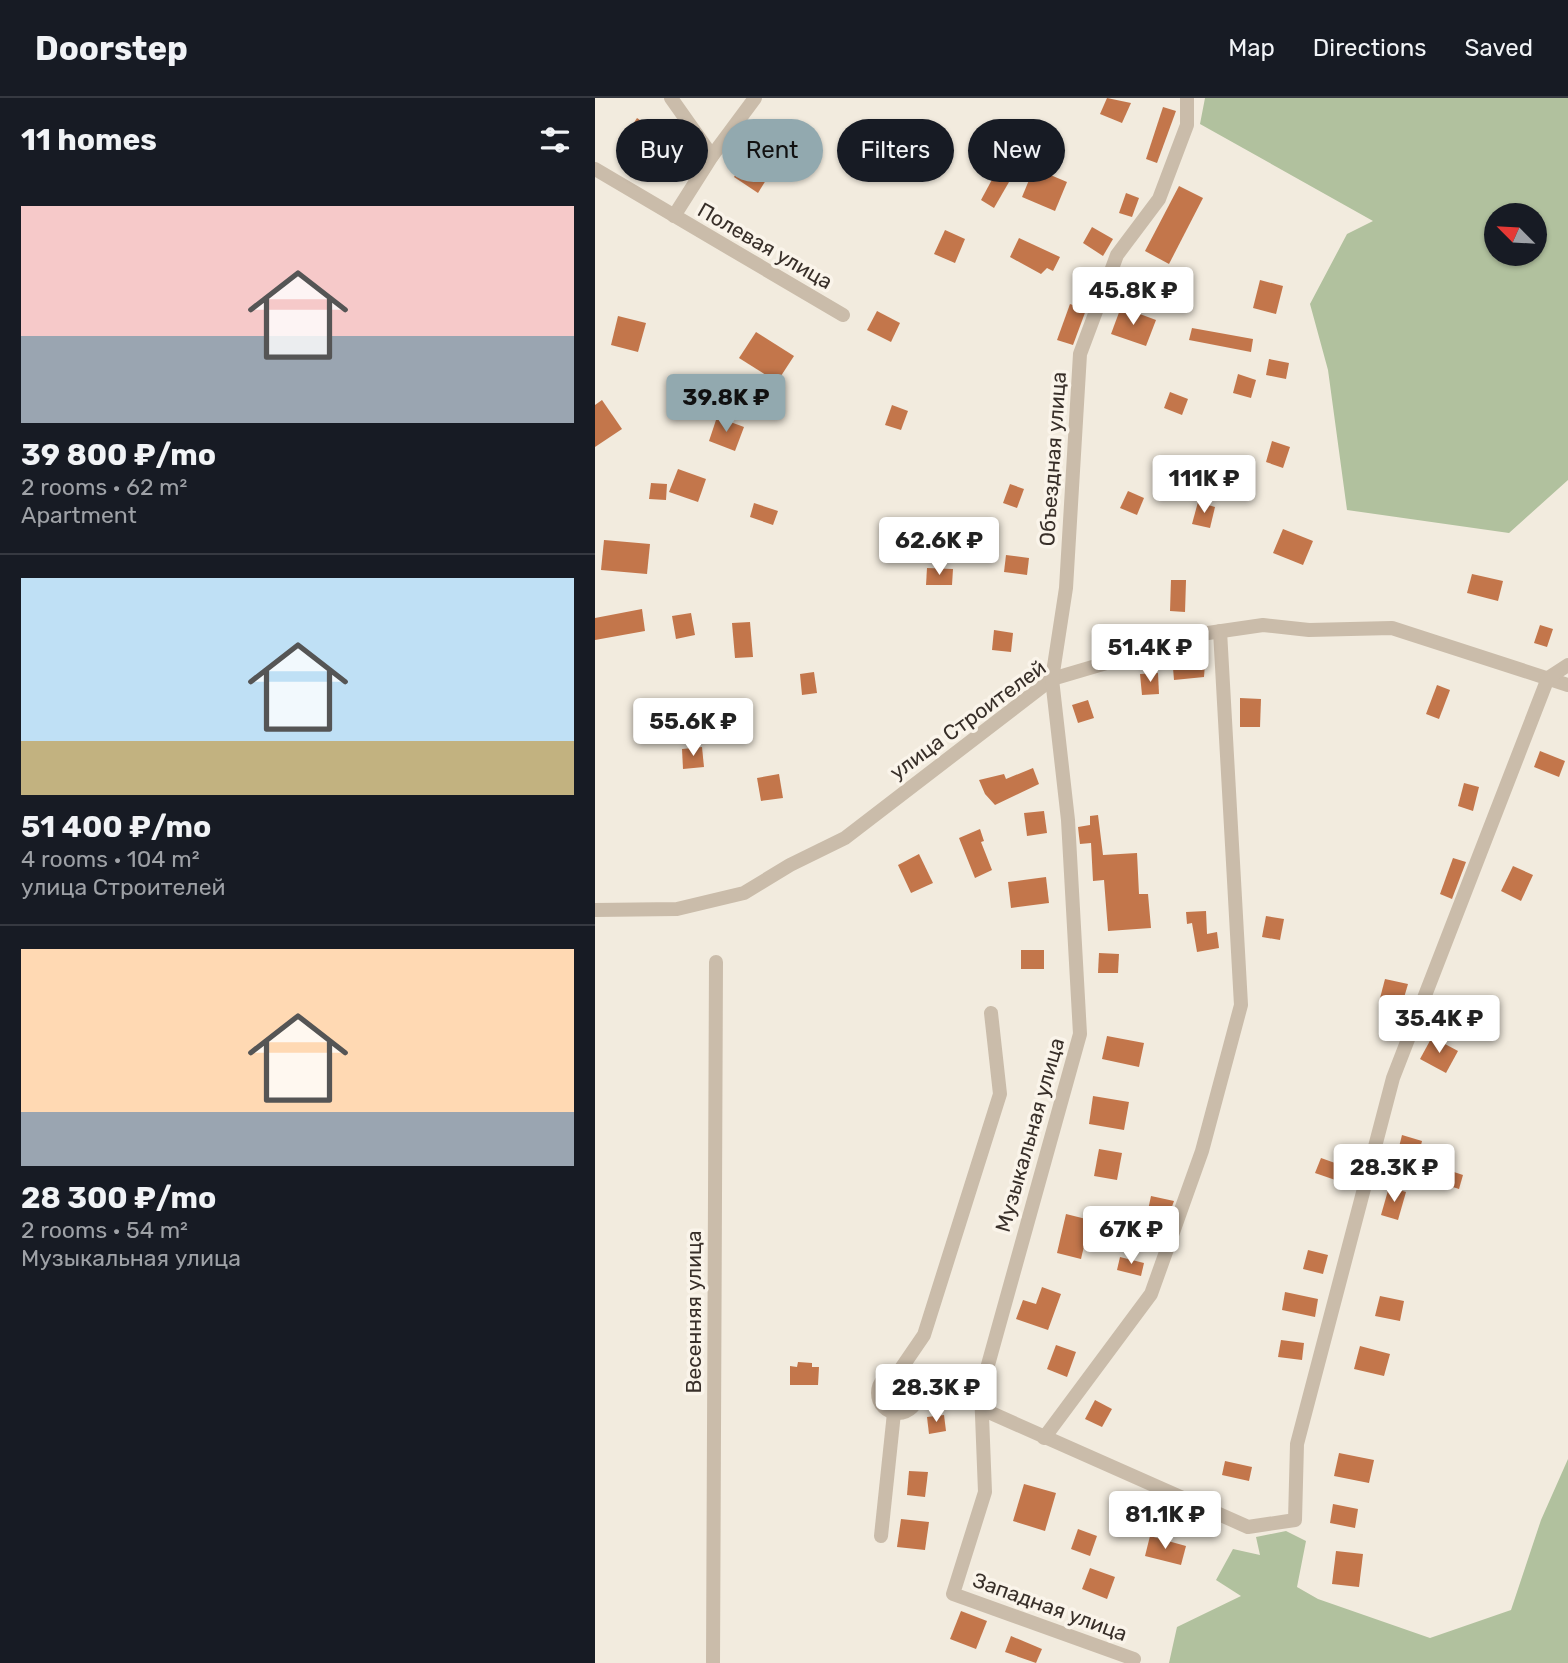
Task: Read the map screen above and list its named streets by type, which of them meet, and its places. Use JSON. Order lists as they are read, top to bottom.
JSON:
{
  "streets": {
    "street": [
      "Полевая улица",
      "Объездная улица",
      "улица Строителей",
      "Музыкальная улица",
      "Весенняя улица",
      "Западная улица"
    ]
  },
  "crossings": [
    ["Объездная улица", "улица Строителей"],
    ["Объездная улица", "Музыкальная улица"],
    ["улица Строителей", "Музыкальная улица"],
    ["Музыкальная улица", "Западная улица"]
  ],
  "north": "top left",
  "page": {
    "header": "Doorstep",
    "nav": ["Map", "Directions", "Saved"],
    "heading": "11 homes",
    "chip": [
      "Buy",
      "Rent",
      "Filters",
      "New"
    ],
    "list": [
      {
        "name": "39 800 ₽/mo",
        "note": "2 rooms · 62 m² · Apartment"
      },
      {
        "name": "51 400 ₽/mo",
        "note": "4 rooms · 104 m² · улица Строителей"
      },
      {
        "name": "28 300 ₽/mo",
        "note": "2 rooms · 54 m² · Музыкальная улица"
      }
    ],
    "price": [
      "45.8K ₽",
      "39.8K ₽",
      "111K ₽",
      "62.6K ₽",
      "51.4K ₽",
      "55.6K ₽",
      "35.4K ₽",
      "28.3K ₽",
      "67K ₽",
      "28.3K ₽",
      "81.1K ₽"
    ]
  }
}
